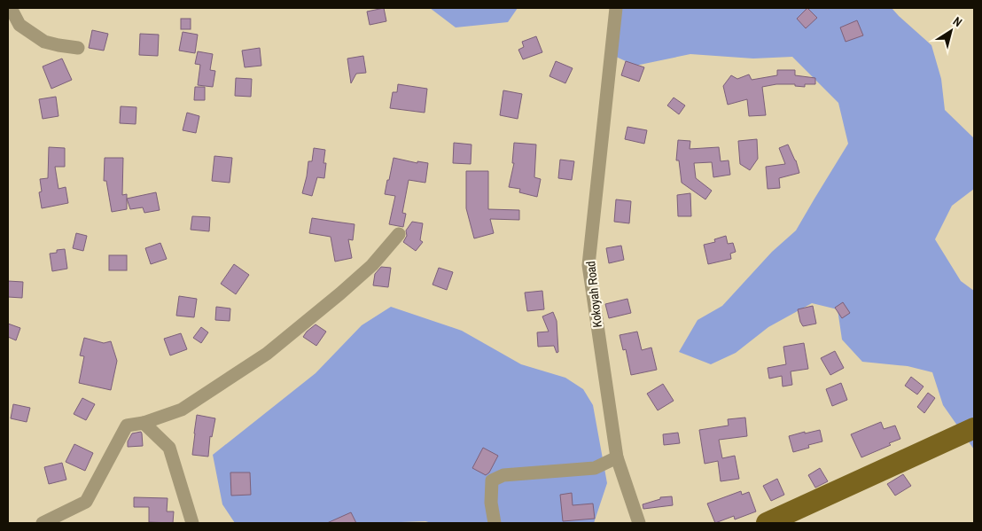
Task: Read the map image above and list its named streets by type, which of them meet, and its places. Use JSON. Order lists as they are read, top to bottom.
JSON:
{
  "streets": {
    "street": ["Kokoyah Road"]
  },
  "north": "top right"
}
